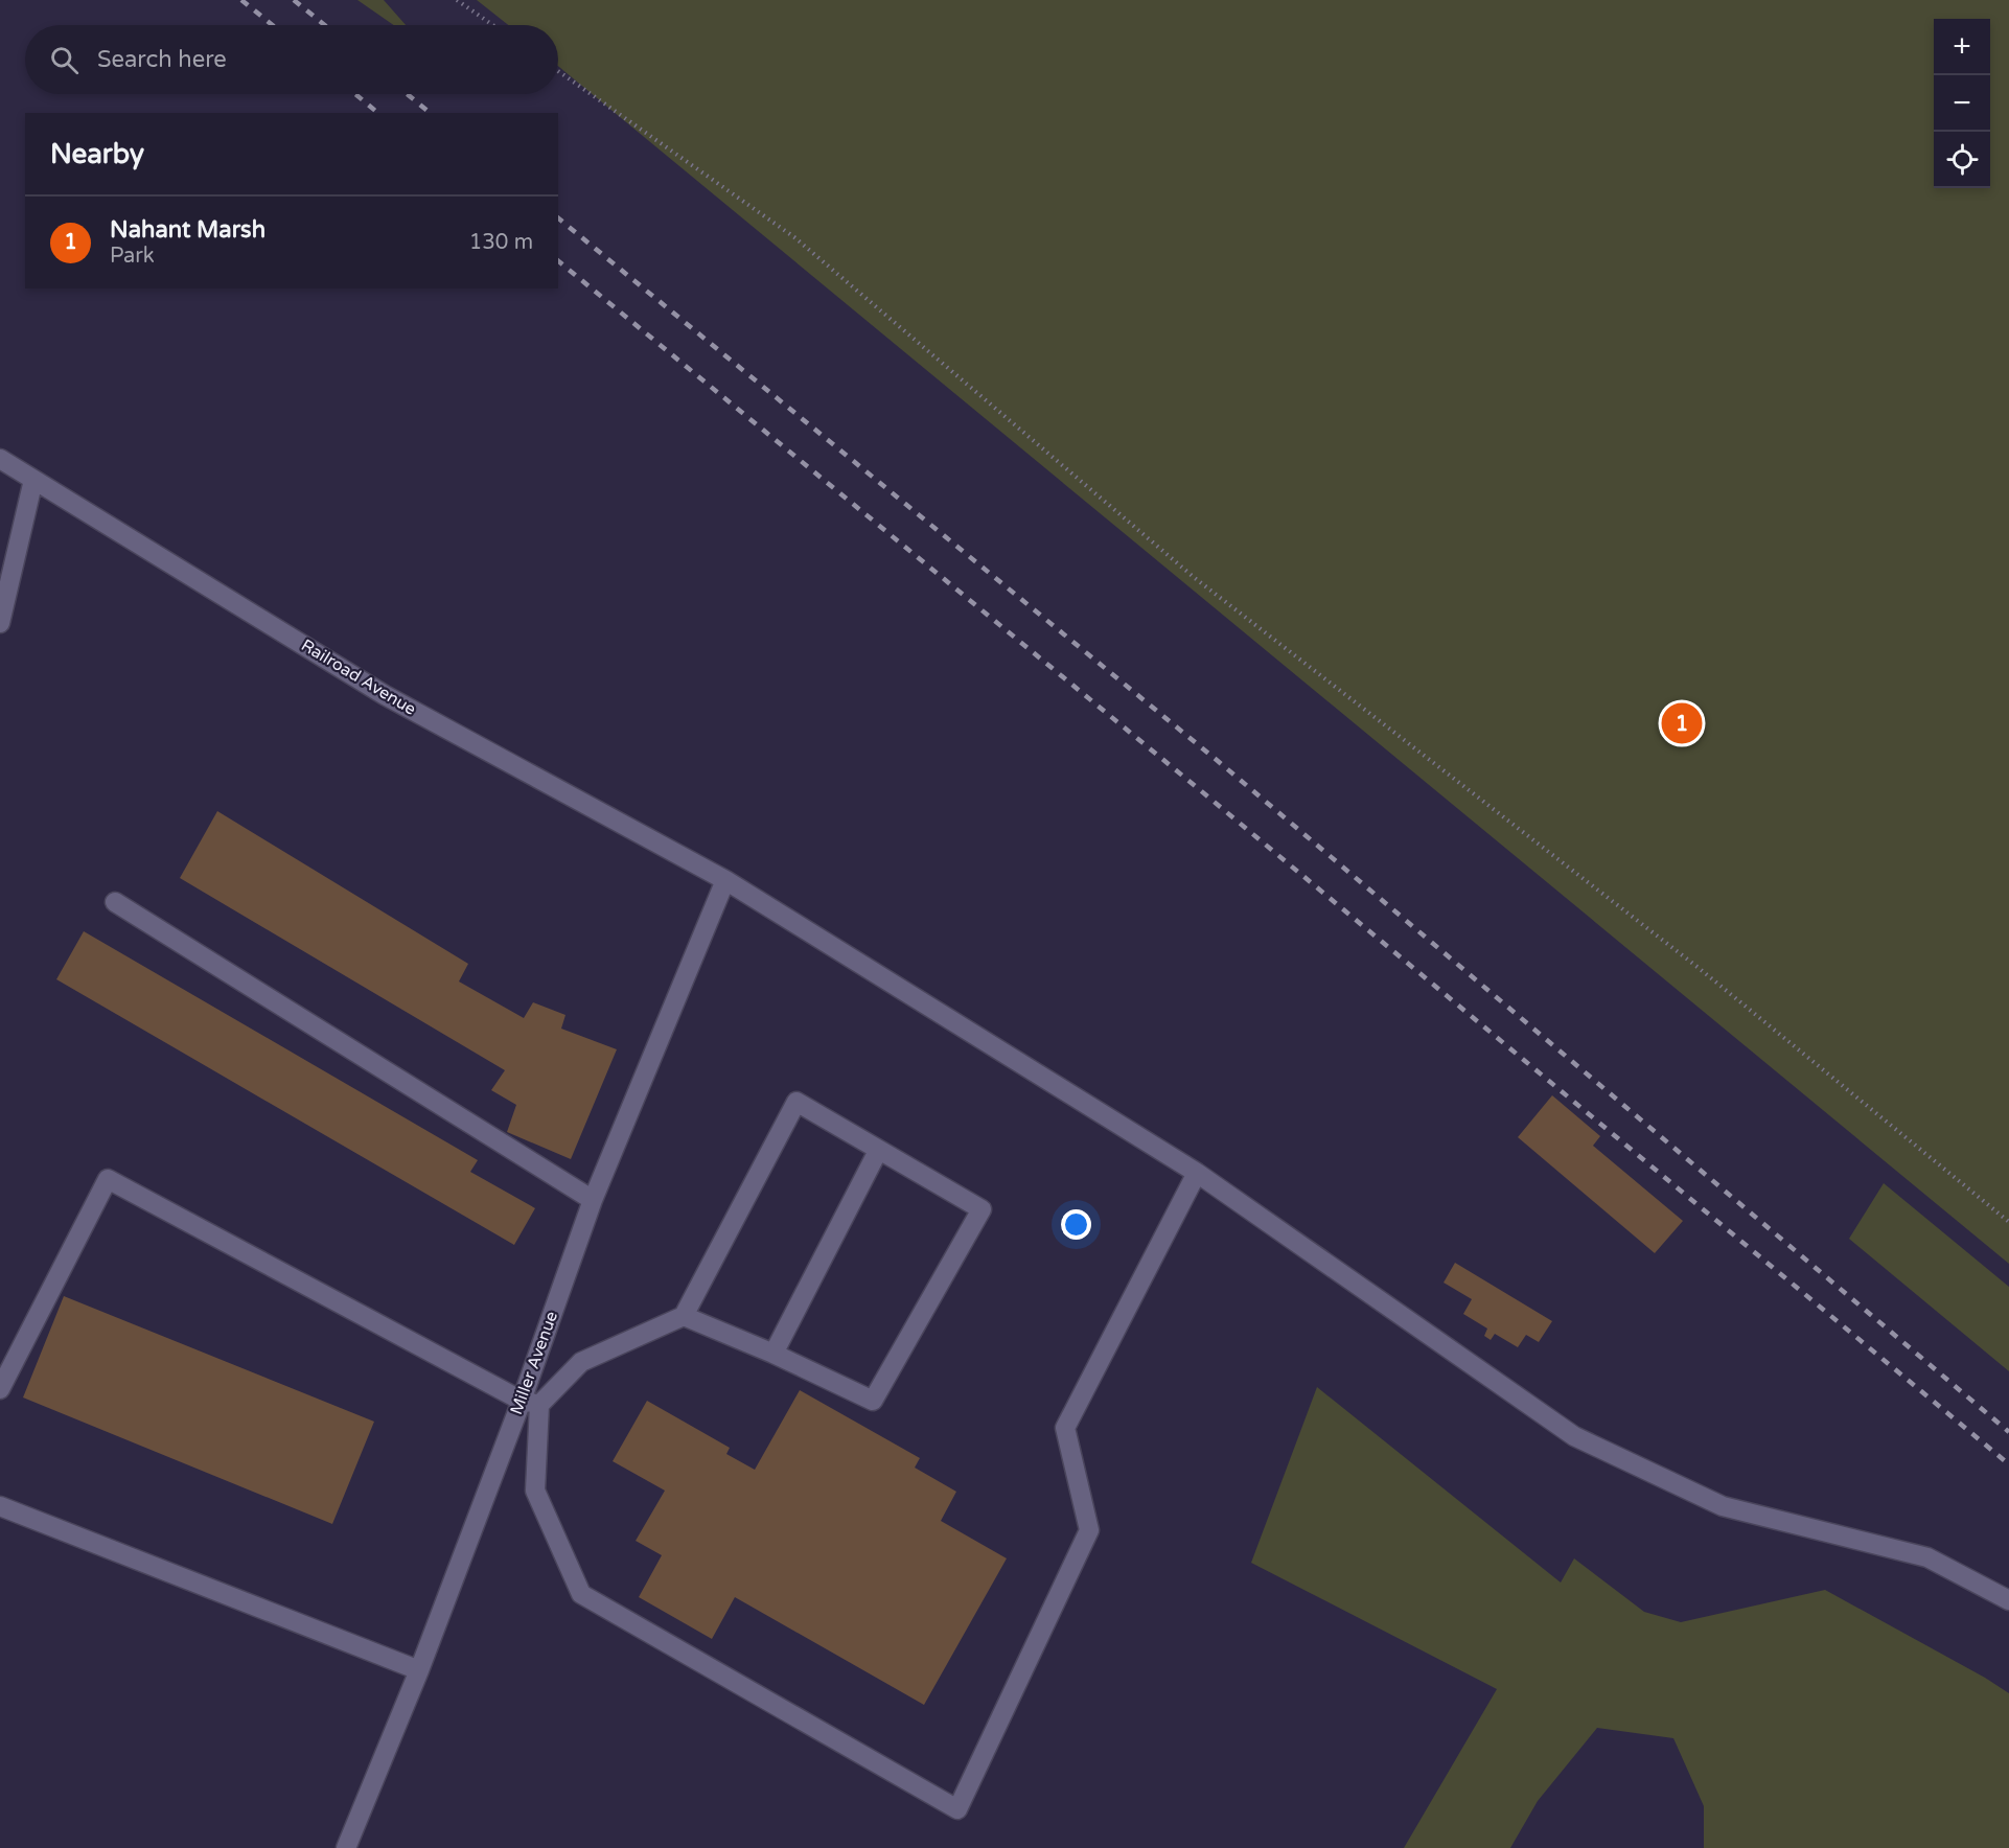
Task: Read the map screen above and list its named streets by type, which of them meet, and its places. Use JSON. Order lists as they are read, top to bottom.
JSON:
{
  "streets": {
    "street": ["Railroad Avenue", "Miller Avenue"]
  },
  "crossings": [
    ["Railroad Avenue", "Miller Avenue"]
  ],
  "page": {
    "map_buttons": ["+", "−"],
    "search": "Search here",
    "heading": "Nearby",
    "list": [
      {
        "mark": "1",
        "name": "Nahant Marsh",
        "note": "Park",
        "value": "130 m"
      }
    ],
    "pins": "1"
  }
}
